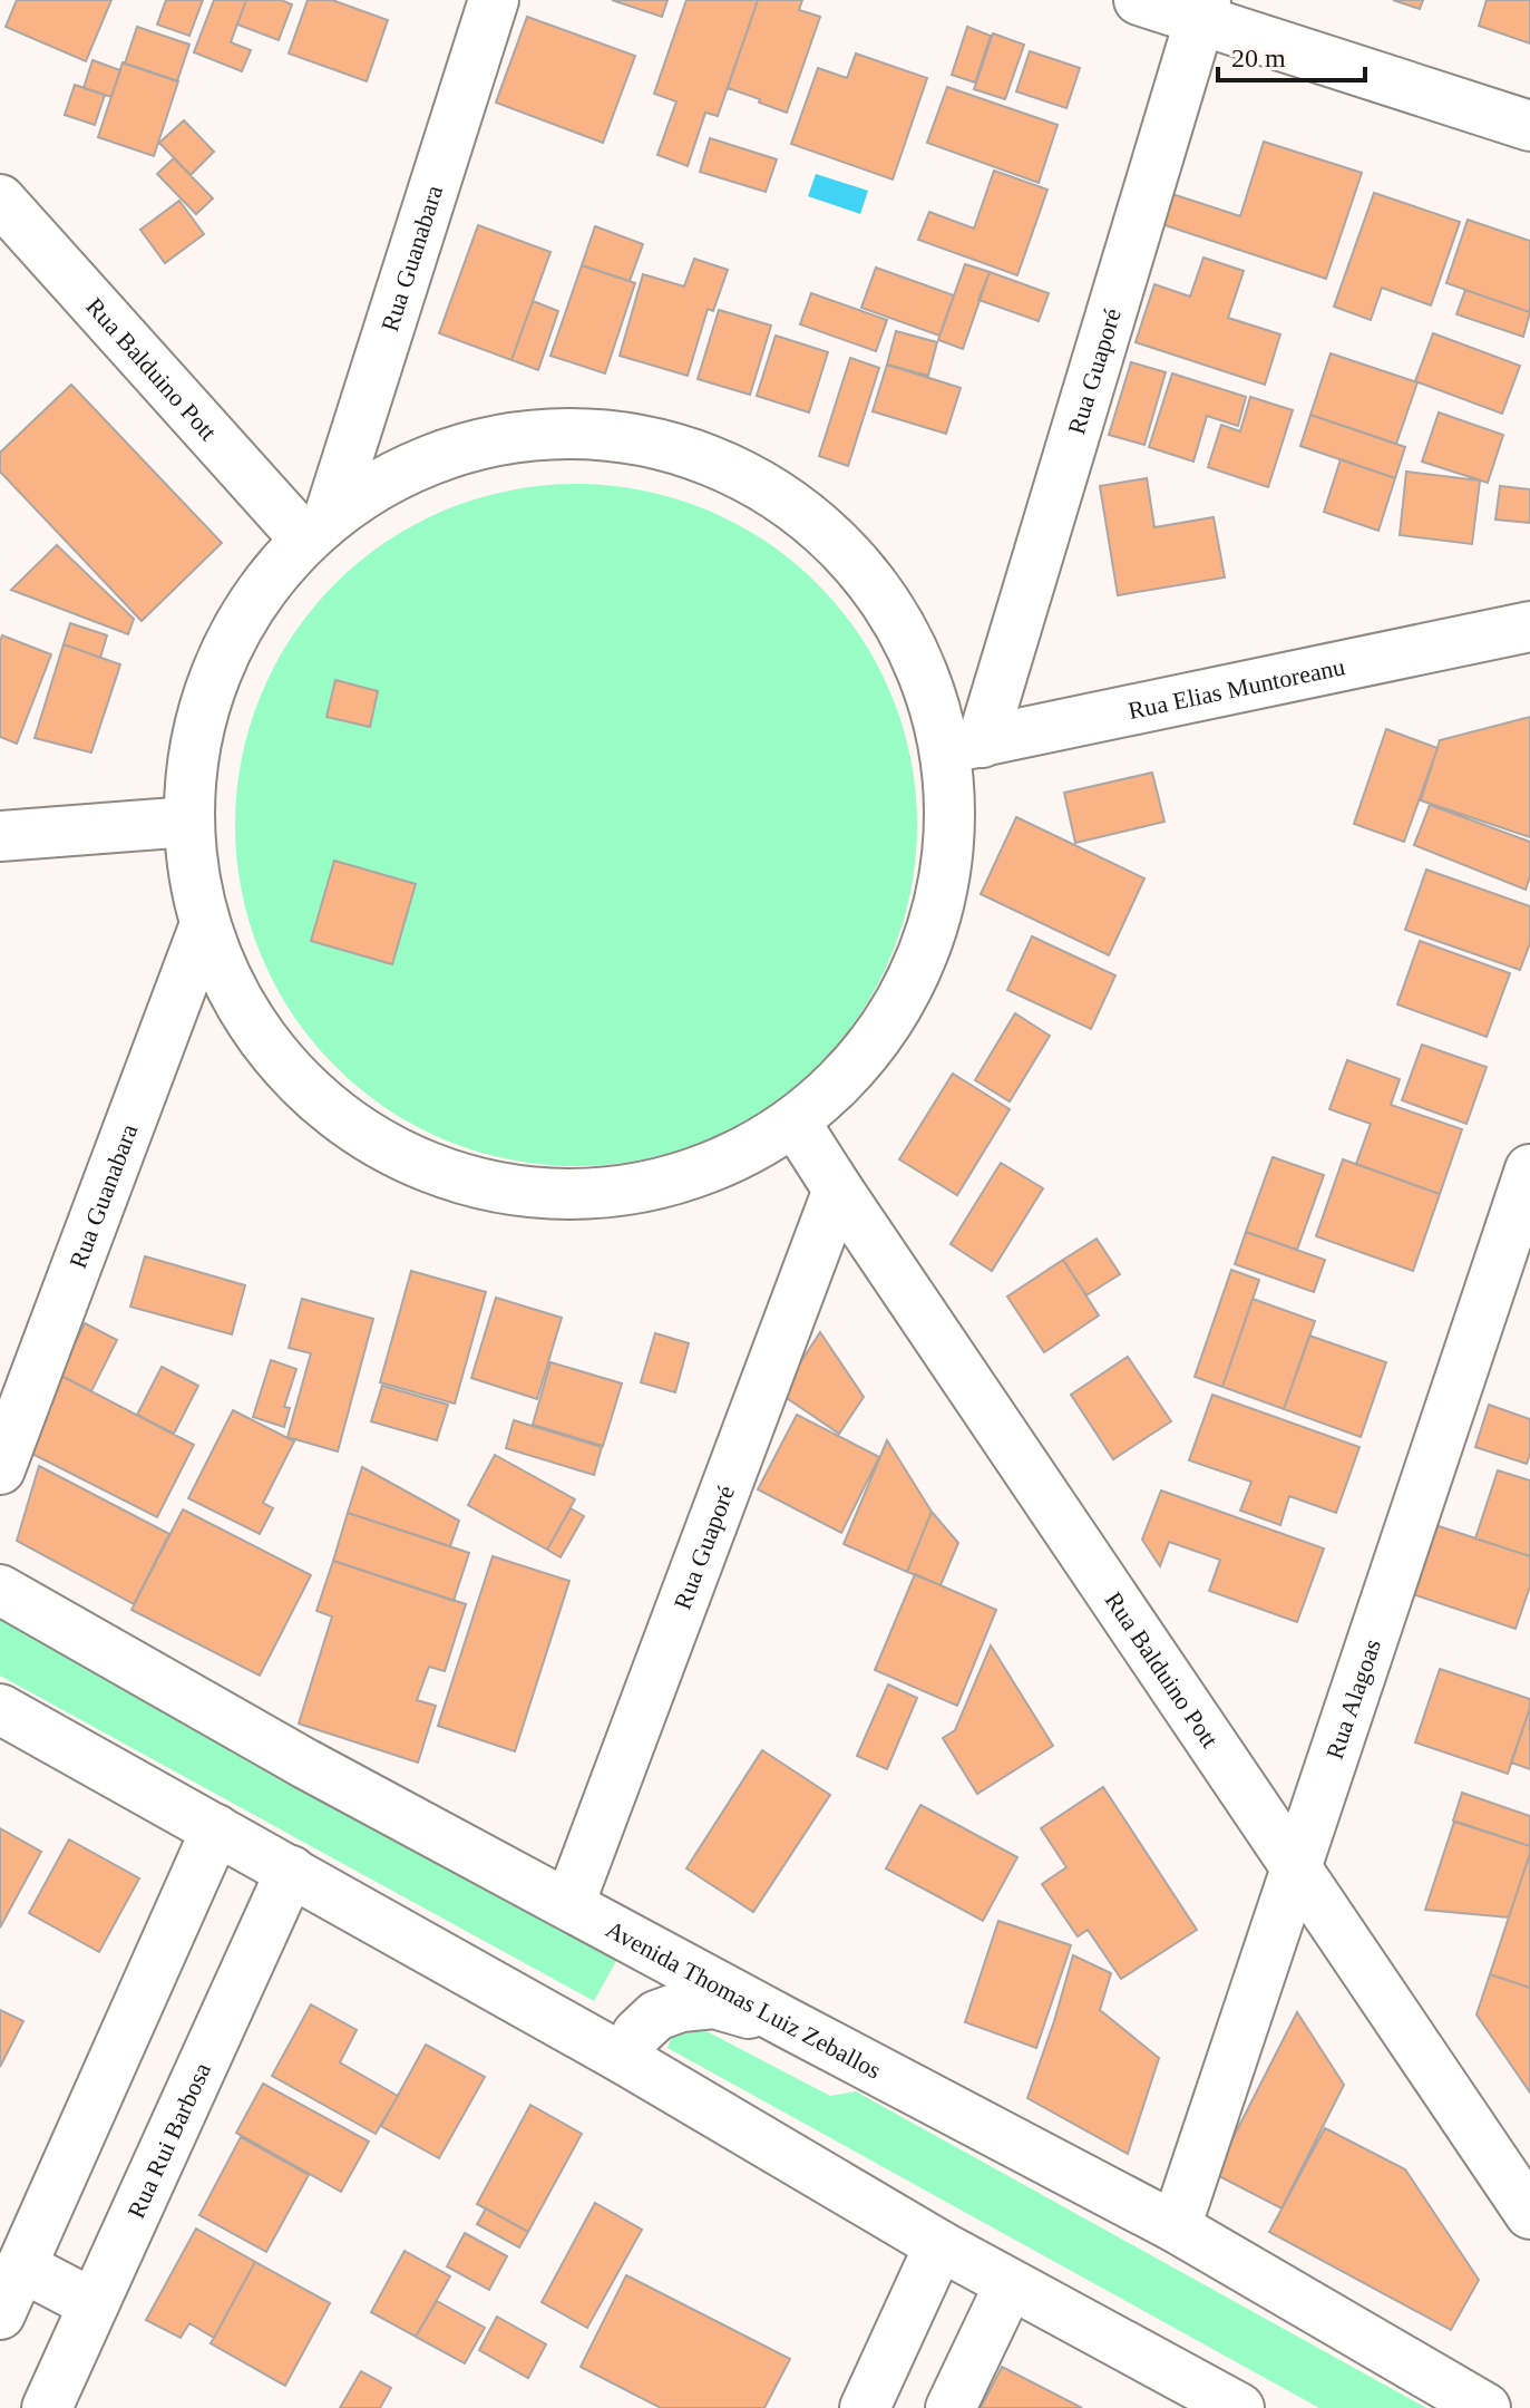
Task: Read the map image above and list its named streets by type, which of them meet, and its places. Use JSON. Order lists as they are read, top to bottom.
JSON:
{
  "streets": {
    "street": [
      "Rua Guanabara",
      "Rua Balduino Pott",
      "Rua Guaporé",
      "Rua Elias Muntoreanu",
      "Rua Alagoas",
      "Avenida Thomas Luiz Zeballos",
      "Rua Rui Barbosa"
    ]
  },
  "crossings": [
    ["Rua Guanabara", "Rua Balduino Pott"],
    ["Rua Balduino Pott", "Rua Guaporé"],
    ["Rua Balduino Pott", "Rua Alagoas"],
    ["Rua Guaporé", "Rua Elias Muntoreanu"],
    ["Rua Guaporé", "Avenida Thomas Luiz Zeballos"],
    ["Rua Alagoas", "Avenida Thomas Luiz Zeballos"]
  ],
  "scale_bar": "20 m"
}
